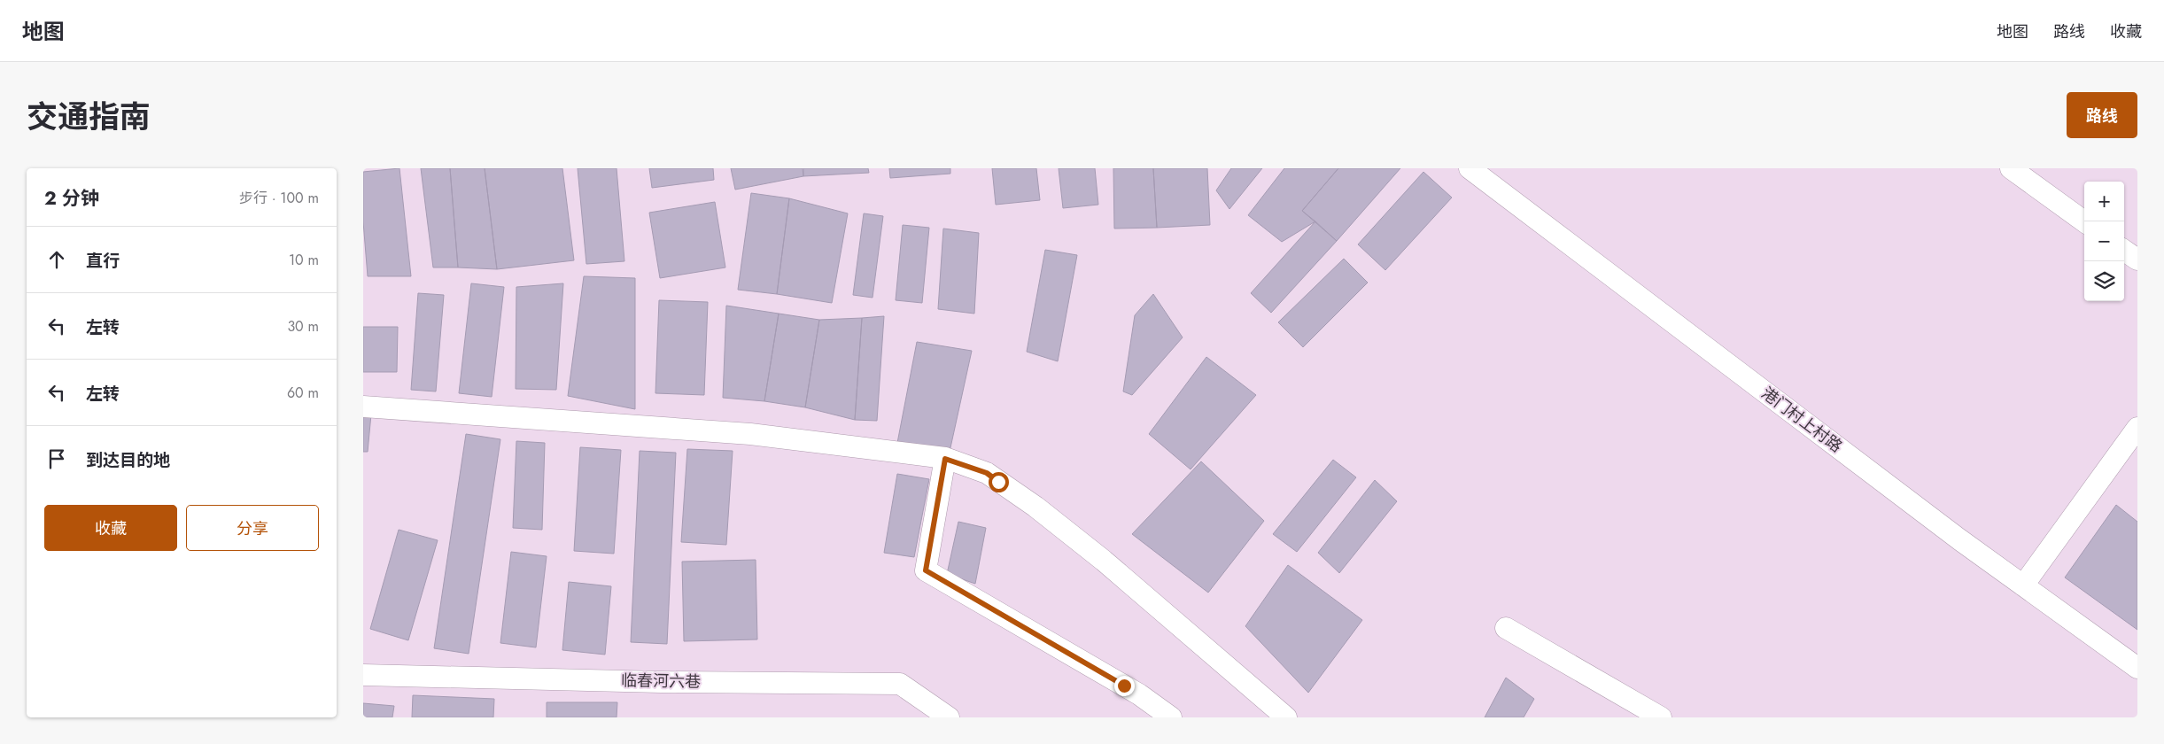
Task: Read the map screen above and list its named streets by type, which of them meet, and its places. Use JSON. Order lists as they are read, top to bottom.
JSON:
{
  "streets": {
    "street": ["港门村上村路", "临春河六巷"]
  },
  "page": {
    "header": "地图",
    "nav": ["地图", "路线", "收藏"],
    "title": "交通指南",
    "buttons": [
      "路线",
      ["收藏", "分享"]
    ],
    "heading": ["2 分钟", "步行 · 100 m"],
    "map_buttons": ["+", "−"],
    "list": [
      ["直行", "10 m"],
      ["左转", "30 m"],
      ["左转", "60 m"],
      "到达目的地"
    ]
  }
}
